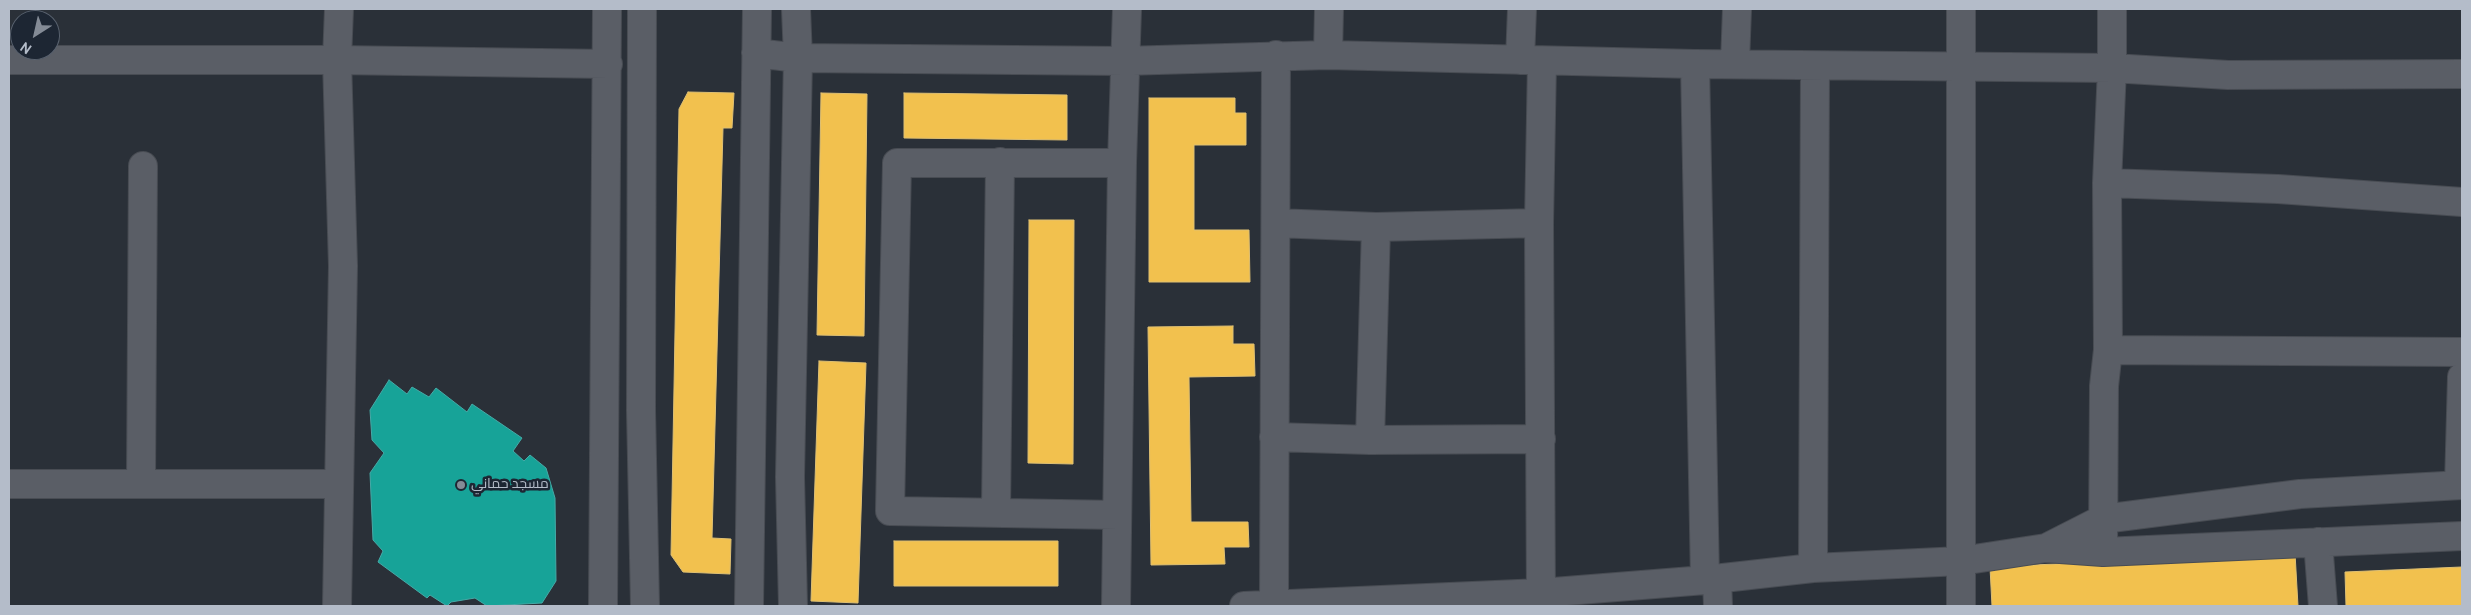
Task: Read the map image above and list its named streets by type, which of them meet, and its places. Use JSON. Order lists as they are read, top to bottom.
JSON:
{
  "places": ["مسجد حماني"],
  "north": "bottom left"
}
